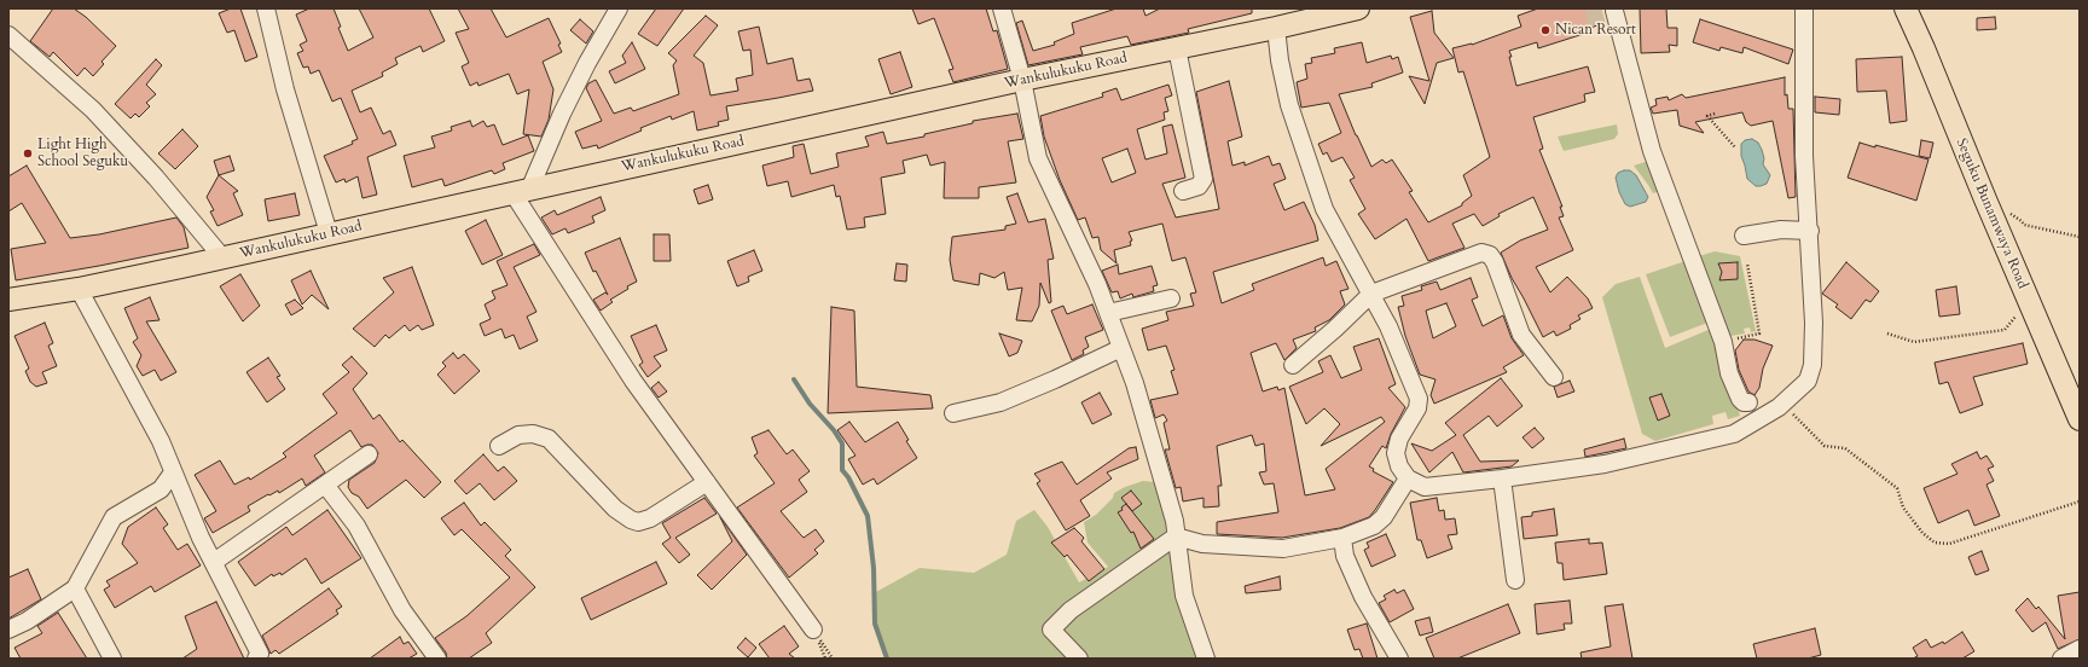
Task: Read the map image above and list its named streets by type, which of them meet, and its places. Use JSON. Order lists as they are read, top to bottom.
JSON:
{
  "streets": {
    "main road": ["Wankulukuku Road", "Seguku Bunamwaya Road"]
  },
  "places": ["Nican Resort", "Light High School Seguku"]
}
